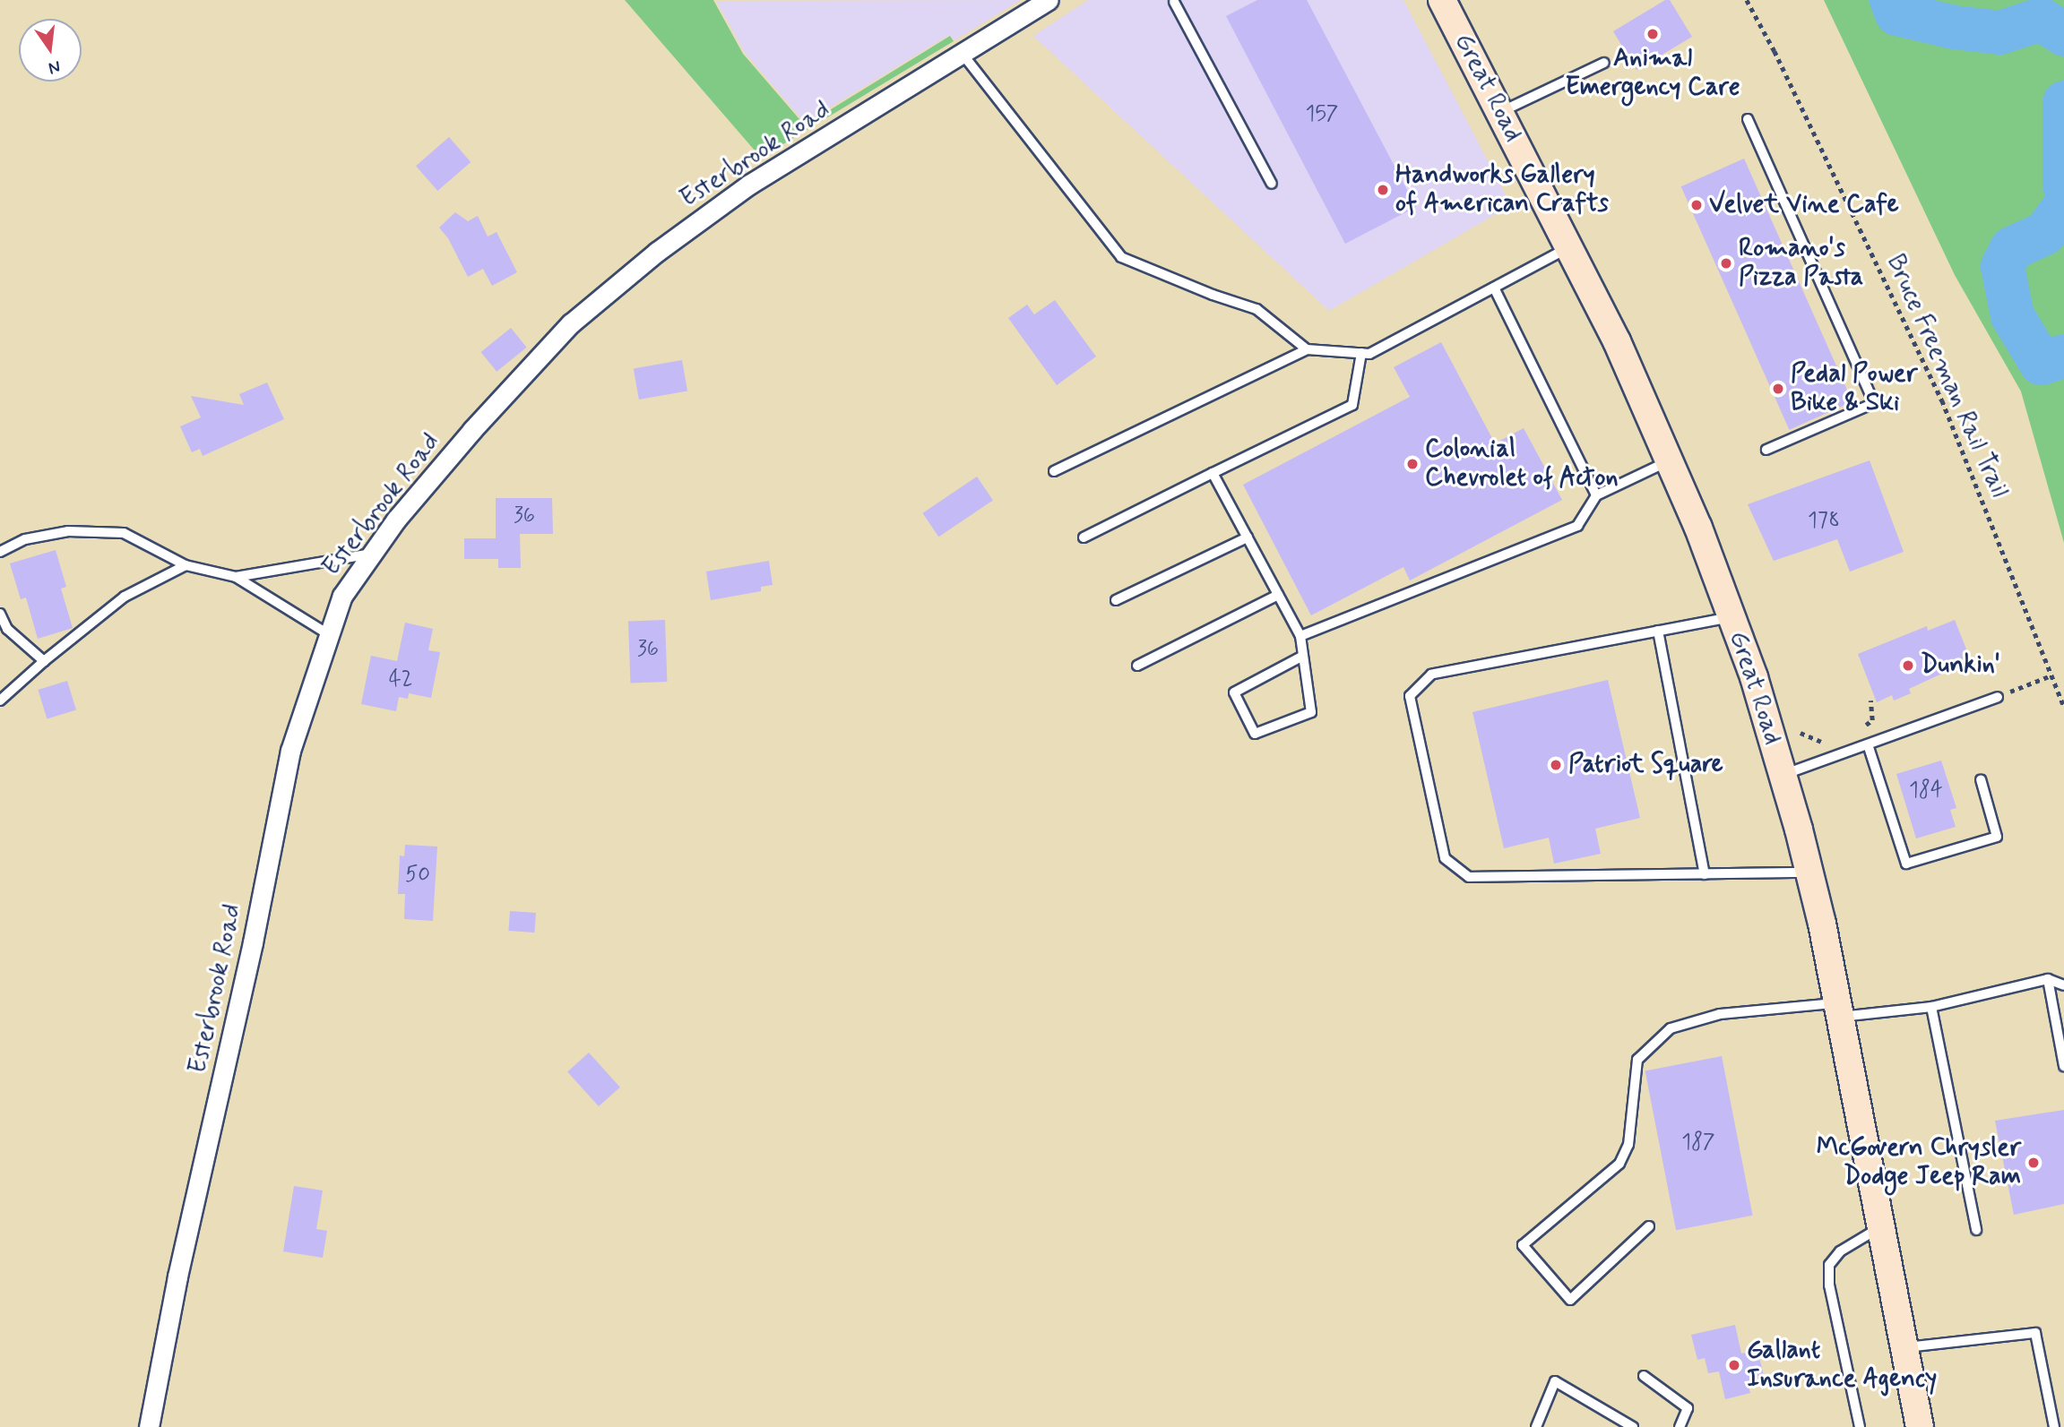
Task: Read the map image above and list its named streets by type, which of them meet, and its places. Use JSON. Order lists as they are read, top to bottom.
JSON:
{
  "streets": {
    "main road": ["Great Road"],
    "street": ["Esterbrook Road"],
    "path": ["Bruce Freeman Rail Trail"]
  },
  "places": [
    "Animal Emergency Care",
    "Handworks Gallery of American Crafts",
    "Velvet Vine Cafe",
    "Romano's Pizza Pasta",
    "Pedal Power Bike & Ski",
    "Colonial Chevrolet of Acton",
    "Dunkin'",
    "Patriot Square",
    "McGovern Chrysler Dodge Jeep Ram",
    "Gallant Insurance Agency"
  ],
  "house_numbers": [
    "157",
    "36",
    "178",
    "36",
    "42",
    "184",
    "50",
    "187"
  ],
  "north": "bottom"
}
